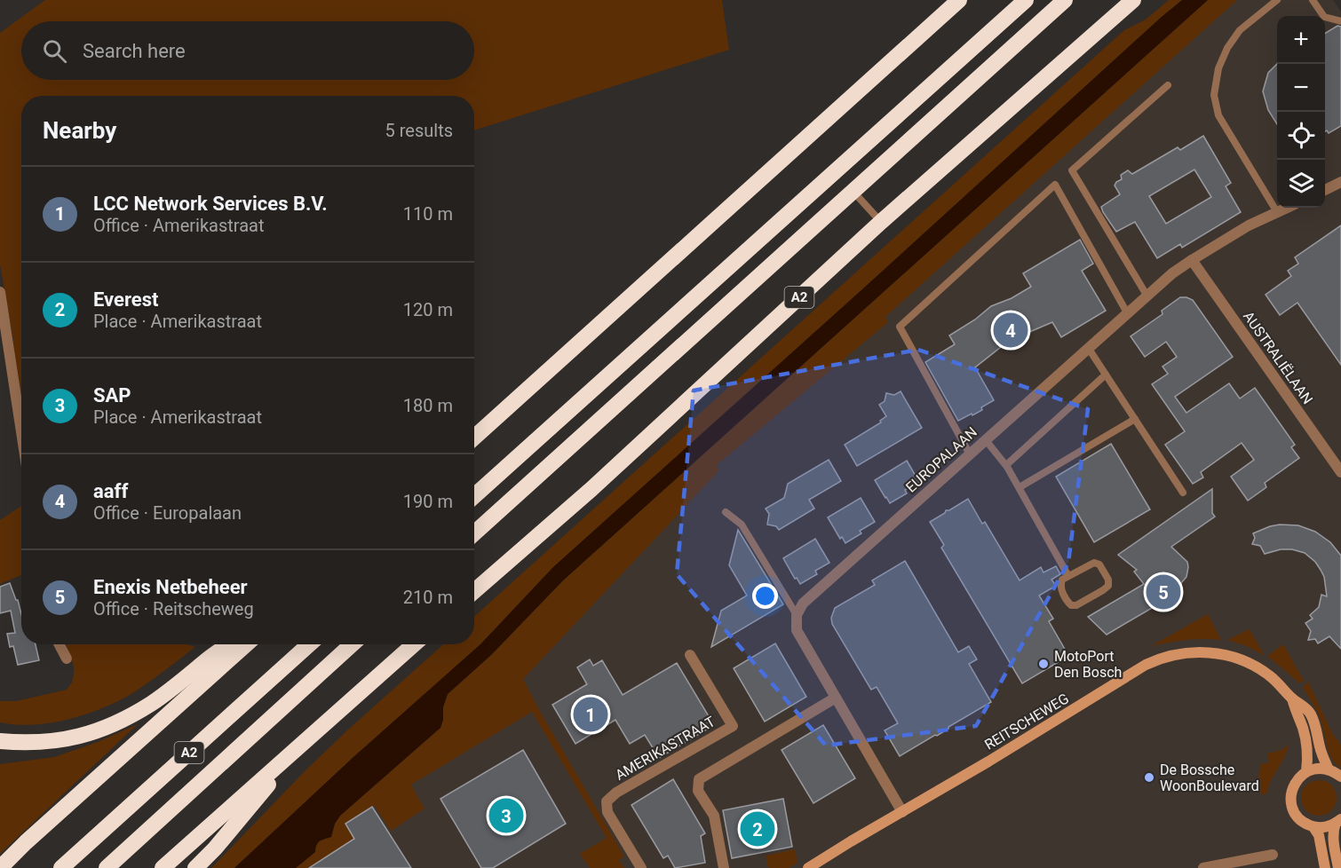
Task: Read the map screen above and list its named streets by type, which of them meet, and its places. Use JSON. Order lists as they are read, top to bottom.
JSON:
{
  "streets": {
    "highway": ["A2"],
    "street": [
      "AUSTRALIËLAAN",
      "EUROPALAAN",
      "REITSCHEWEG",
      "AMERIKASTRAAT"
    ]
  },
  "crossings": [
    ["AUSTRALIËLAAN", "EUROPALAAN"]
  ],
  "places": ["MotoPort Den Bosch", "De Bossche WoonBoulevard"],
  "page": {
    "map_buttons": ["+", "−"],
    "search": "Search here",
    "heading": ["Nearby", "5 results"],
    "list": [
      {
        "mark": "1",
        "name": "LCC Network Services B.V.",
        "note": "Office · Amerikastraat",
        "value": "110 m"
      },
      {
        "mark": "2",
        "name": "Everest",
        "note": "Place · Amerikastraat",
        "value": "120 m"
      },
      {
        "mark": "3",
        "name": "SAP",
        "note": "Place · Amerikastraat",
        "value": "180 m"
      },
      {
        "mark": "4",
        "name": "aaff",
        "note": "Office · Europalaan",
        "value": "190 m"
      },
      {
        "mark": "5",
        "name": "Enexis Netbeheer",
        "note": "Office · Reitscheweg",
        "value": "210 m"
      }
    ],
    "pins": [
      "4",
      "5",
      "1",
      "3",
      "2"
    ]
  }
}
